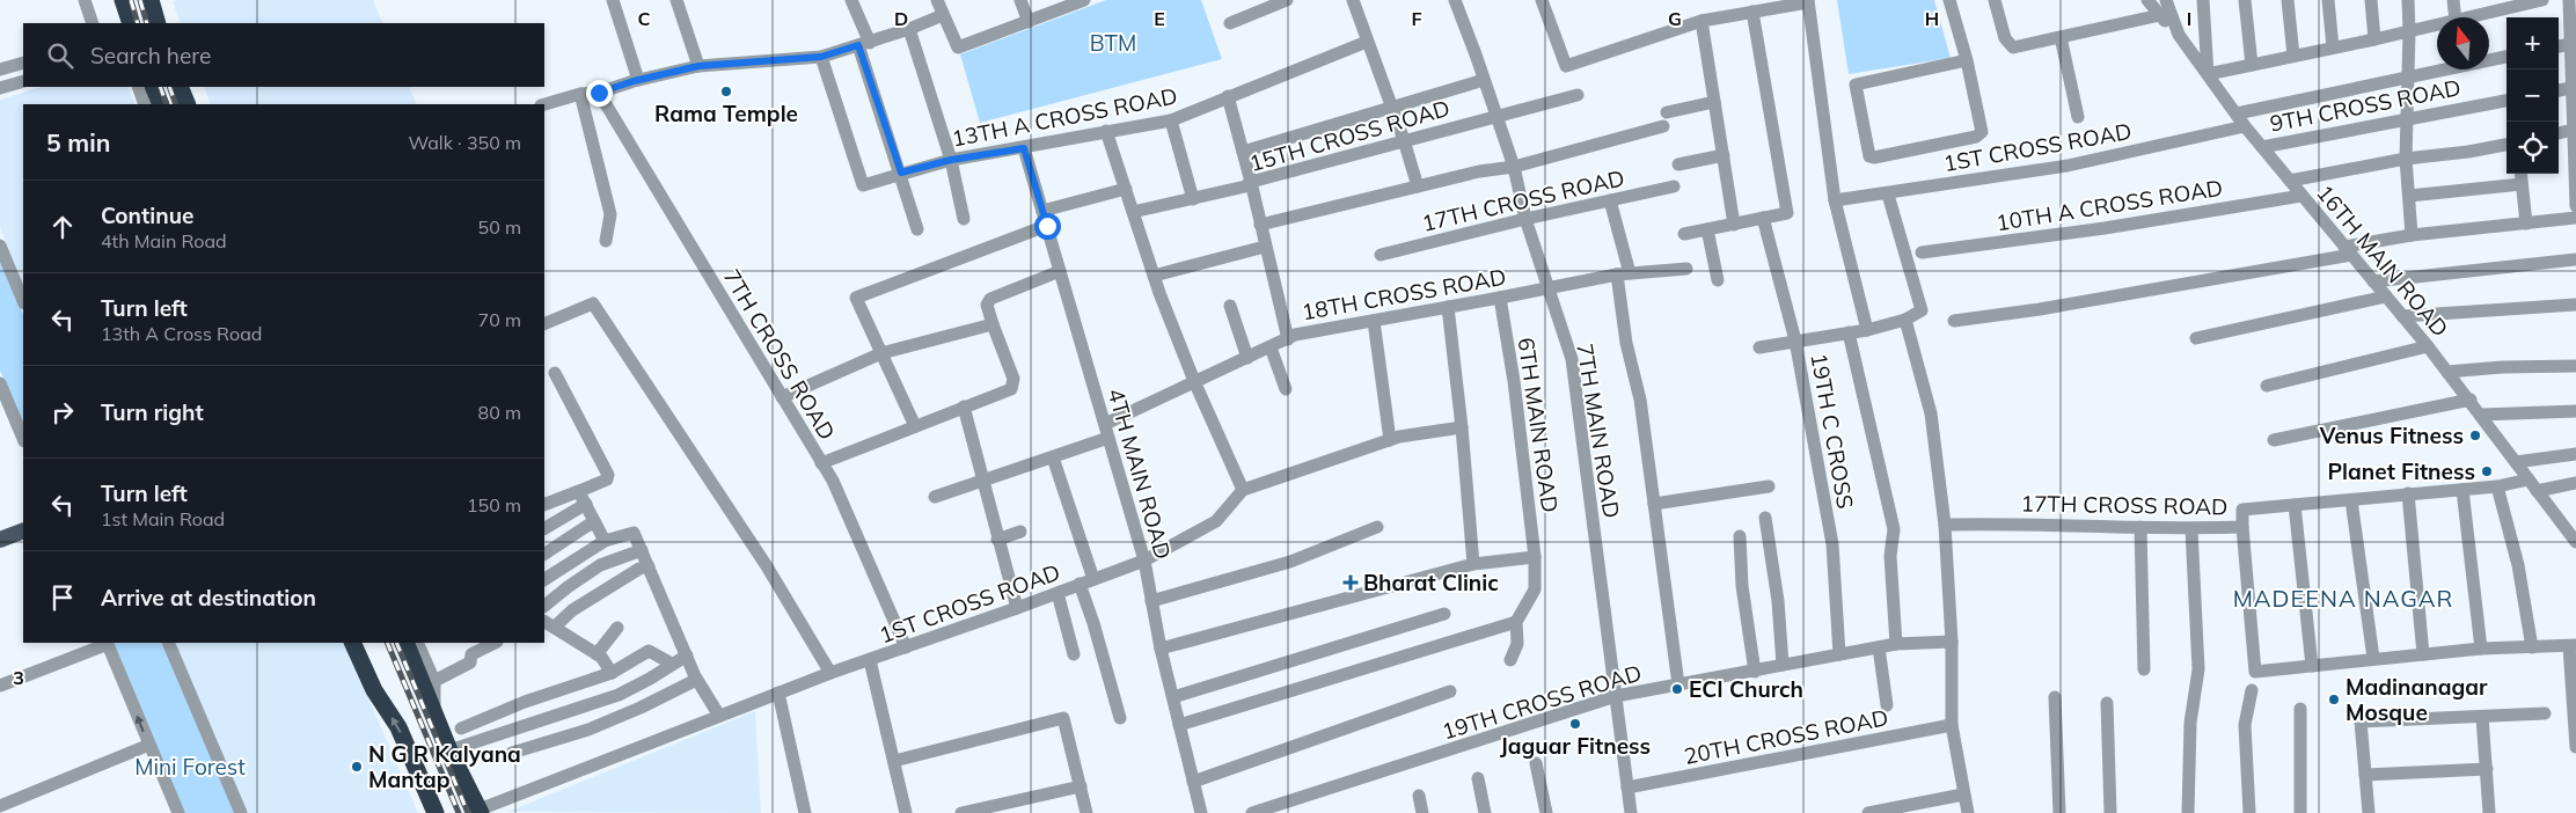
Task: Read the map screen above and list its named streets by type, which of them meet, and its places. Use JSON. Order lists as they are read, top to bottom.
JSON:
{
  "streets": {
    "street": [
      "9TH CROSS ROAD",
      "13TH A CROSS ROAD",
      "15TH CROSS ROAD",
      "1ST CROSS ROAD",
      "17TH CROSS ROAD",
      "10TH A CROSS ROAD",
      "16TH MAIN ROAD",
      "18TH CROSS ROAD",
      "7TH CROSS ROAD",
      "6TH MAIN ROAD",
      "7TH MAIN ROAD",
      "19TH C CROSS",
      "4TH MAIN ROAD",
      "19TH CROSS ROAD",
      "20TH CROSS ROAD"
    ]
  },
  "crossings": [
    ["9TH CROSS ROAD", "16TH MAIN ROAD"],
    ["13TH A CROSS ROAD", "4TH MAIN ROAD"],
    ["15TH CROSS ROAD", "7TH MAIN ROAD"],
    ["1ST CROSS ROAD", "16TH MAIN ROAD"],
    ["1ST CROSS ROAD", "7TH CROSS ROAD"],
    ["1ST CROSS ROAD", "4TH MAIN ROAD"],
    ["17TH CROSS ROAD", "16TH MAIN ROAD"],
    ["17TH CROSS ROAD", "7TH MAIN ROAD"],
    ["10TH A CROSS ROAD", "16TH MAIN ROAD"],
    ["18TH CROSS ROAD", "6TH MAIN ROAD"],
    ["18TH CROSS ROAD", "7TH MAIN ROAD"],
    ["18TH CROSS ROAD", "4TH MAIN ROAD"],
    ["7TH MAIN ROAD", "19TH CROSS ROAD"],
    ["7TH MAIN ROAD", "20TH CROSS ROAD"],
    ["19TH C CROSS", "19TH CROSS ROAD"]
  ],
  "districts": ["MADEENA NAGAR"],
  "parks": ["BTM", "Mini Forest"],
  "places": {
    "other": [
      "Rama Temple",
      "Venus Fitness",
      "Planet Fitness",
      "ECI Church",
      "Madinanagar Mosque",
      "Jaguar Fitness",
      "N G R Kalyana Mantap"
    ],
    "health": ["Bharat Clinic"]
  },
  "north": "top",
  "page": {
    "map_buttons": ["+", "−"],
    "search": "Search here",
    "heading": ["5 min", "Walk · 350 m"],
    "list": [
      ["Continue", "4th Main Road", "50 m"],
      ["Turn left", "13th A Cross Road", "70 m"],
      ["Turn right", "80 m"],
      ["Turn left", "1st Main Road", "150 m"],
      "Arrive at destination"
    ]
  },
  "grid": {
    "columns": [
      "C",
      "D",
      "E",
      "F",
      "G",
      "H",
      "I"
    ],
    "rows": ["3"]
  }
}
